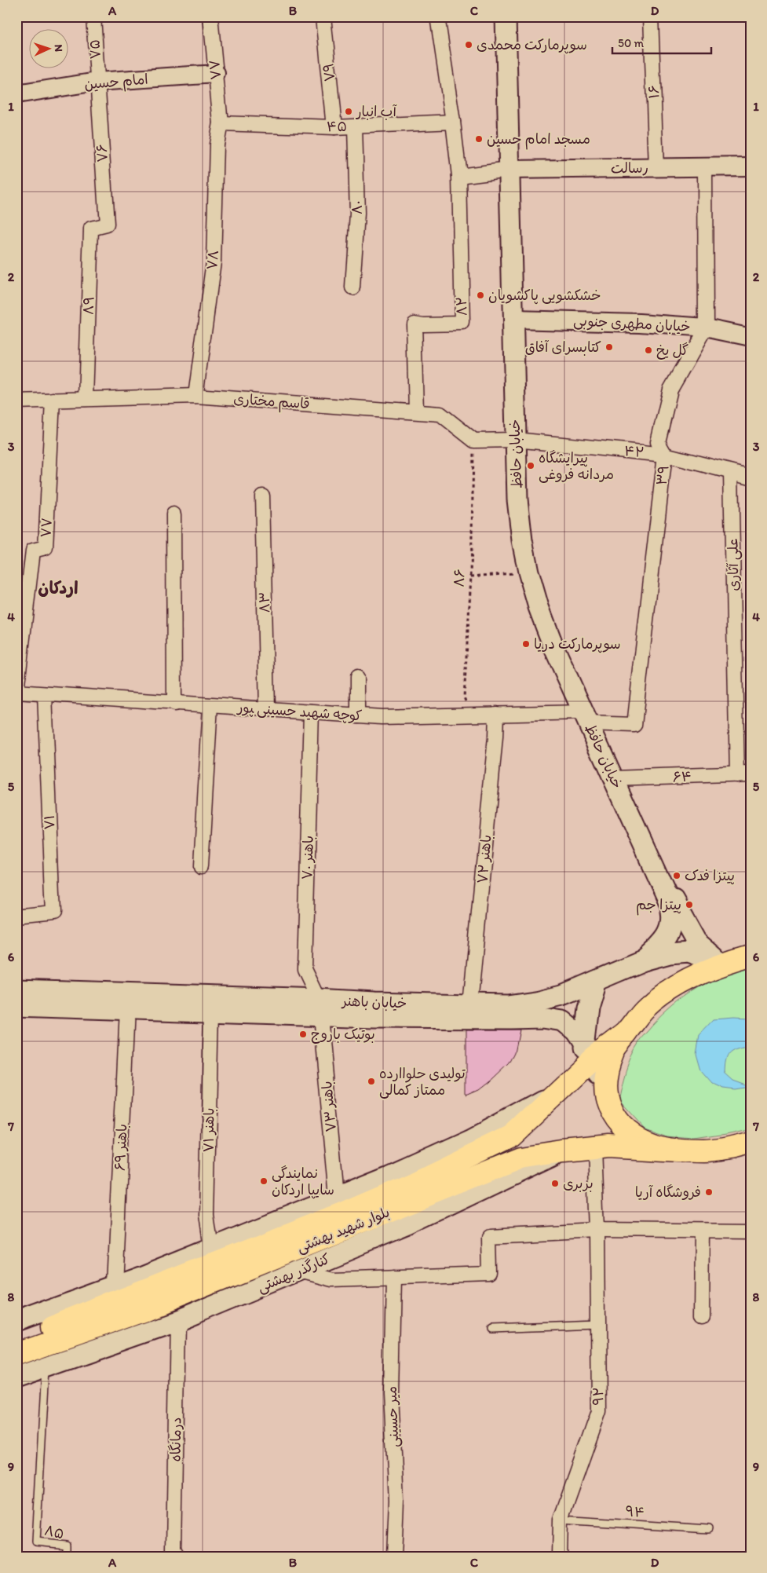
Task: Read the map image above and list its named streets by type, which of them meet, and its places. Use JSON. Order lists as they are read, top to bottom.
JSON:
{
  "streets": {
    "main road": [
      "خیابان حافظ",
      "خیابان باهنر",
      "بلوار شهید بهشتی",
      "کنارگذر بهشتی"
    ],
    "street": [
      "۷۵",
      "۷۷",
      "۷۹",
      "امام حسین",
      "۱۶",
      "۴۵",
      "۷۶",
      "رسالت",
      "۸۰",
      "۷۸",
      "۸۹",
      "۸۲",
      "خیابان مطهری جنوبی",
      "قاسم مختاری",
      "۴۲",
      "۳۹",
      "علی آثاری",
      "۸۳",
      "کوچه شهید حسینی ‍پور",
      "۶۴",
      "۷۱",
      "باهنر ۷۰",
      "باهنر ۷۲",
      "باهنر ۷۳",
      "باهنر ۷۱",
      "باهنر ۶۹",
      "۹۲",
      "میر حسینی",
      "درمانگاه"
    ],
    "lane": ["۹۴", "۸۵"],
    "path": ["۸۶"]
  },
  "crossings": [
    ["۷۵", "امام حسین"],
    ["۷۵", "۷۶"],
    ["۷۷", "امام حسین"],
    ["۷۷", "۴۵"],
    ["۷۷", "۷۸"],
    ["۷۷", "قاسم مختاری"],
    ["۷۷", "کوچه شهید حسینی ‍پور"],
    ["۷۹", "۴۵"],
    ["امام حسین", "۷۶"],
    ["۱۶", "رسالت"],
    ["۴۵", "۸۰"],
    ["۴۵", "۷۸"],
    ["۷۶", "۸۹"],
    ["رسالت", "خیابان حافظ"],
    ["رسالت", "۳۹"],
    ["۷۸", "قاسم مختاری"],
    ["۸۹", "قاسم مختاری"],
    ["۸۲", "قاسم مختاری"],
    ["خیابان مطهری جنوبی", "خیابان حافظ"],
    ["خیابان مطهری جنوبی", "۳۹"],
    ["قاسم مختاری", "۸۶"],
    ["۴۲", "خیابان حافظ"],
    ["۴۲", "۳۹"],
    ["۴۲", "علی آثاری"],
    ["خیابان حافظ", "۳۹"],
    ["خیابان حافظ", "کوچه شهید حسینی ‍پور"],
    ["خیابان حافظ", "۶۴"],
    ["خیابان حافظ", "خیابان باهنر"],
    ["۳۹", "کوچه شهید حسینی ‍پور"],
    ["علی آثاری", "۶۴"],
    ["۸۶", "کوچه شهید حسینی ‍پور"],
    ["۸۳", "کوچه شهید حسینی ‍پور"],
    ["کوچه شهید حسینی ‍پور", "۷۱"],
    ["کوچه شهید حسینی ‍پور", "باهنر ۷۰"],
    ["کوچه شهید حسینی ‍پور", "باهنر ۷۲"],
    ["باهنر ۷۰", "خیابان باهنر"],
    ["باهنر ۷۰", "باهنر ۷۳"],
    ["باهنر ۷۲", "خیابان باهنر"],
    ["خیابان باهنر", "باهنر ۷۳"],
    ["خیابان باهنر", "باهنر ۷۱"],
    ["خیابان باهنر", "باهنر ۶۹"],
    ["خیابان باهنر", "بلوار شهید بهشتی"],
    ["بلوار شهید بهشتی", "کنارگذر بهشتی"],
    ["بلوار شهید بهشتی", "۹۲"],
    ["کنارگذر بهشتی", "درمانگاه"],
    ["کنارگذر بهشتی", "۸۵"],
    ["۹۲", "۹۴"]
  ],
  "districts": ["اردکان"],
  "places": [
    "سوپرمارکت محمدی",
    "آب انبار",
    "مسجد امام حسین",
    "خشکشویی پاکشویان",
    "کتابسرای آفاق",
    "گل یخ",
    "پیرایشگاه مردانه فروغی",
    "سوپرمارکت دریا",
    "پیتزا فدک",
    "پیتزا جم",
    "بوتیک باروج",
    "تولیدی حلواارده ممتاز کمالی",
    "نمایندگی سایپا اردکان",
    "بربری",
    "فروشگاه آریا"
  ],
  "scale_bar": "50 m",
  "north": "right",
  "grid": {
    "columns": [
      "A",
      "B",
      "C",
      "D"
    ],
    "rows": [
      "1",
      "2",
      "3",
      "4",
      "5",
      "6",
      "7",
      "8",
      "9"
    ]
  }
}
